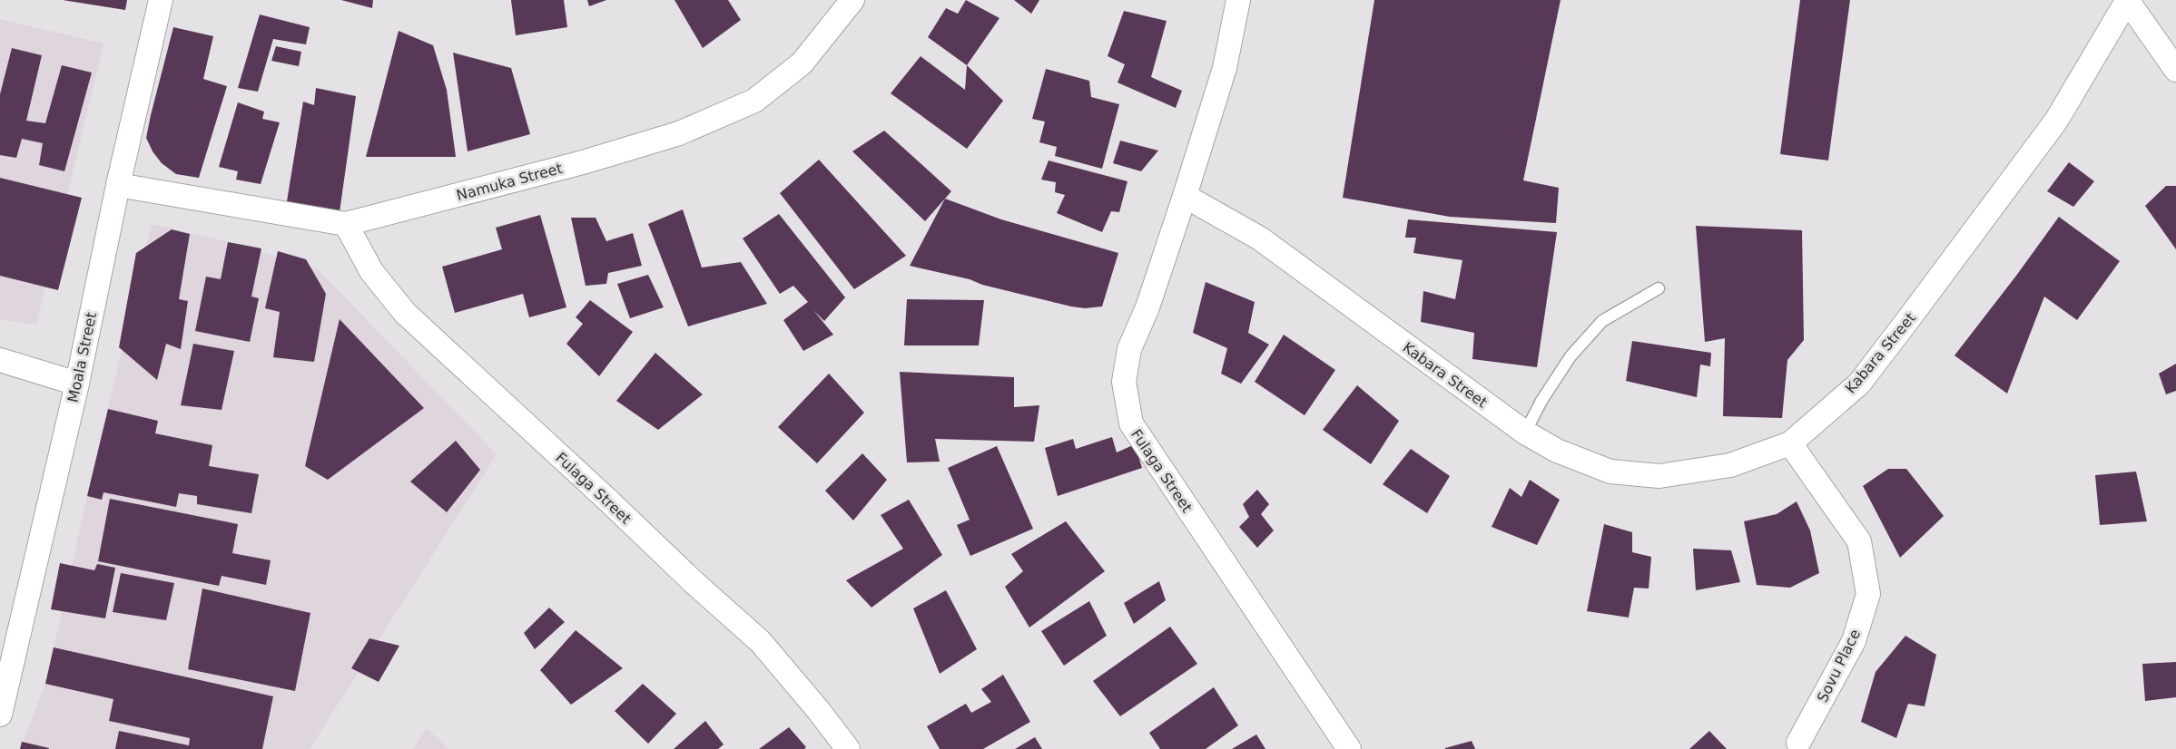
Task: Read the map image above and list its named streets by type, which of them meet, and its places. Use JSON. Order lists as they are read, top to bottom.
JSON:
{
  "streets": {
    "street": [
      "Namuka Street",
      "Kabara Street",
      "Moala Street",
      "Fulaga Street",
      "Sovu Place"
    ]
  },
  "crossings": [
    ["Namuka Street", "Moala Street"],
    ["Namuka Street", "Fulaga Street"],
    ["Kabara Street", "Fulaga Street"],
    ["Kabara Street", "Sovu Place"]
  ]
}
